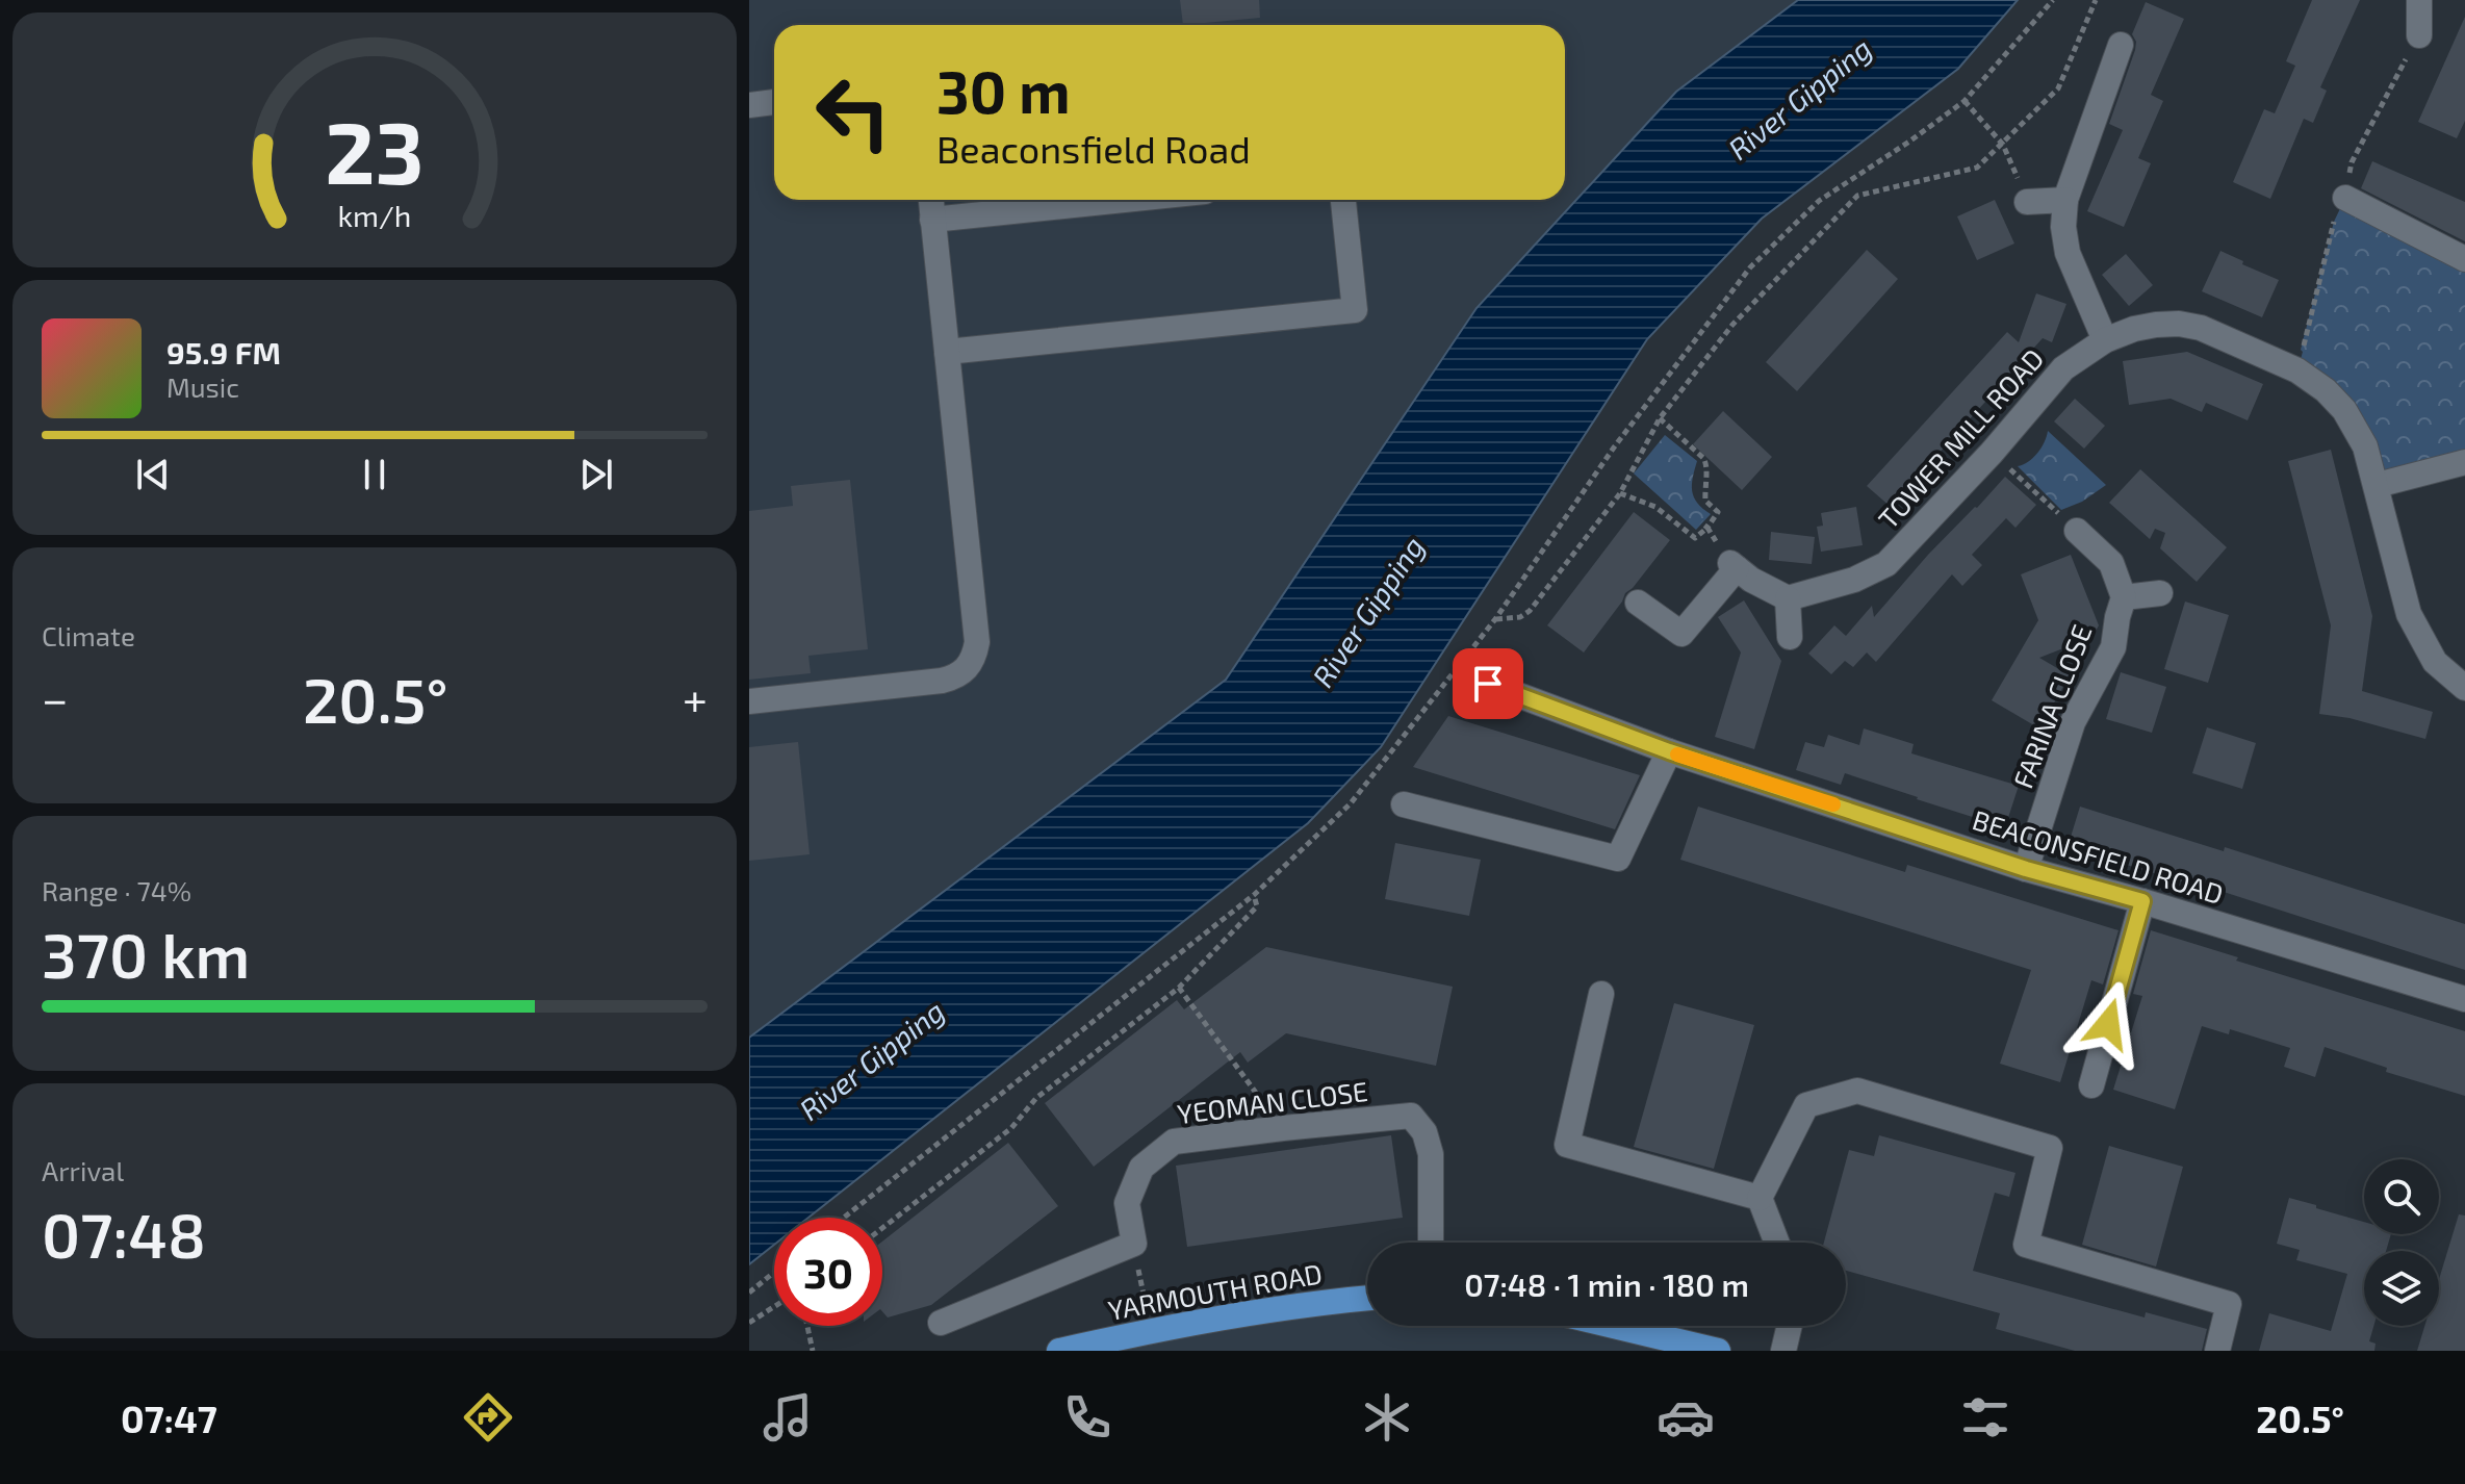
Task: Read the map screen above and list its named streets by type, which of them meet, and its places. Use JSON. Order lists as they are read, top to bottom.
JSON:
{
  "streets": {
    "main road": ["YARMOUTH ROAD"],
    "street": [
      "TOWER MILL ROAD",
      "FARINA CLOSE",
      "BEACONSFIELD ROAD",
      "YEOMAN CLOSE"
    ]
  },
  "crossings": [
    ["FARINA CLOSE", "BEACONSFIELD ROAD"]
  ],
  "water": ["River Gipping"],
  "page": {
    "turn": ["30 m", "Beaconsfield Road"],
    "song": ["95.9 FM", "Music"],
    "tile": [
      "Climate",
      ["Range · 74%", "370 km"],
      ["Arrival", "07:48"]
    ],
    "heat": ["−", "20.5°", "+"],
    "limit": "30",
    "trip": "07:48 · 1 min · 180 m",
    "tabs": ["07:47", "20.5°"],
    "gauge": ["23", "km/h"]
  }
}
